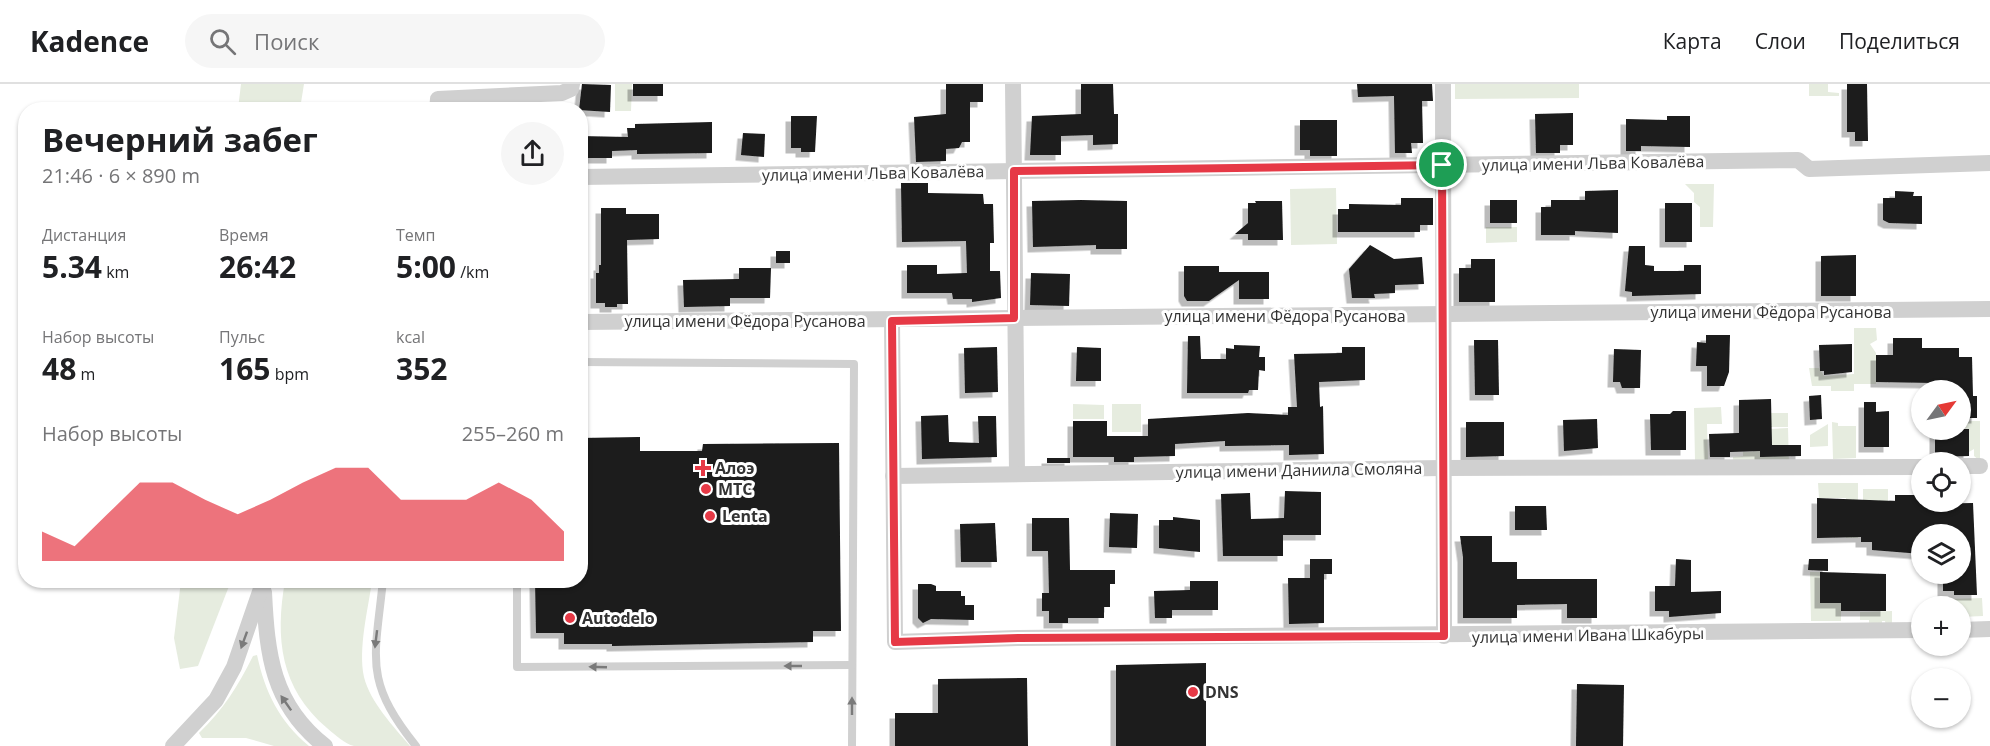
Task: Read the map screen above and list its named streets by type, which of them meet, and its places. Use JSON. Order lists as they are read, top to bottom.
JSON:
{
  "streets": {
    "street": [
      "улица имени Льва Ковалёва",
      "улица имени Фёдора Русанова",
      "улица имени Даниила Смоляна",
      "улица имени Ивана Шкабуры"
    ]
  },
  "crossings": [
    ["улица имени Даниила Смоляна", "улица имени Ивана Шкабуры"]
  ],
  "places": {
    "health": ["Алоэ"],
    "other": [
      "МТС",
      "Lenta",
      "Autodelo",
      "DNS"
    ]
  },
  "north": "top right",
  "page": {
    "header": "Kadence",
    "search": "Поиск",
    "nav": ["Карта", "Слои", "Поделиться"],
    "heading": ["Вечерний забег", "21:46 · 6 × 890 m"],
    "stats": [
      ["Дистанция", "5.34 km"],
      ["Время", "26:42"],
      ["Темп", "5:00 /km"],
      ["Набор высоты", "48 m"],
      ["Пульс", "165 bpm"],
      ["kcal", "352"]
    ],
    "map_buttons": ["+", "−"],
    "chart": ["Набор высоты", "255–260 m"]
  }
}
